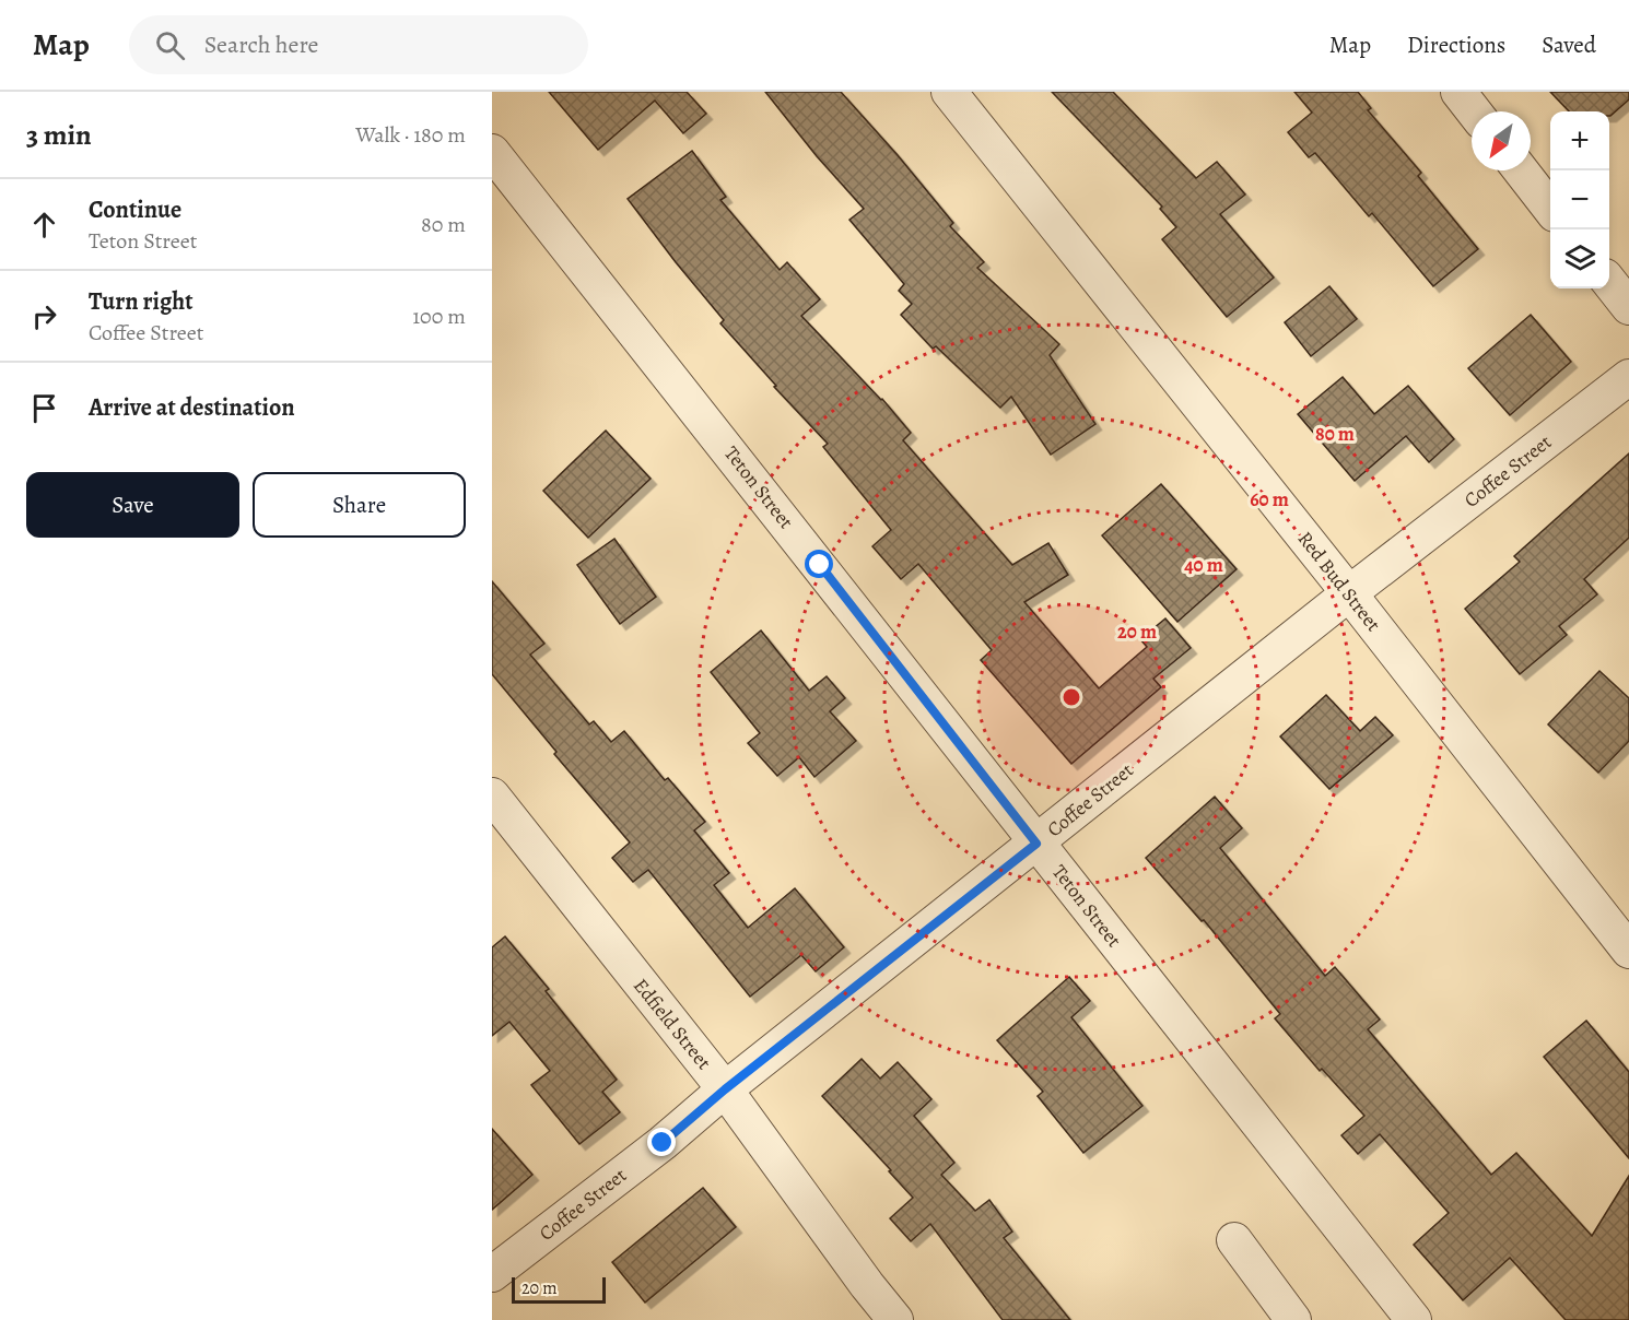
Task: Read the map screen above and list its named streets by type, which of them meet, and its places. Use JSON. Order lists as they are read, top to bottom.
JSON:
{
  "streets": {
    "street": [
      "Coffee Street",
      "Teton Street",
      "Red Bud Street",
      "Edfield Street"
    ]
  },
  "crossings": [
    ["Coffee Street", "Teton Street"],
    ["Coffee Street", "Red Bud Street"],
    ["Coffee Street", "Edfield Street"]
  ],
  "scale_bar": "20 m",
  "north": "bottom left",
  "page": {
    "header": "Map",
    "search": "Search here",
    "nav": ["Map", "Directions", "Saved"],
    "heading": ["3 min", "Walk · 180 m"],
    "map_buttons": ["+", "−"],
    "list": [
      ["Continue", "Teton Street", "80 m"],
      ["Turn right", "Coffee Street", "100 m"],
      "Arrive at destination"
    ],
    "buttons": ["Save", "Share"],
    "scale": "20 m"
  },
  "rings": [
    "80 m",
    "60 m",
    "40 m",
    "20 m"
  ]
}
